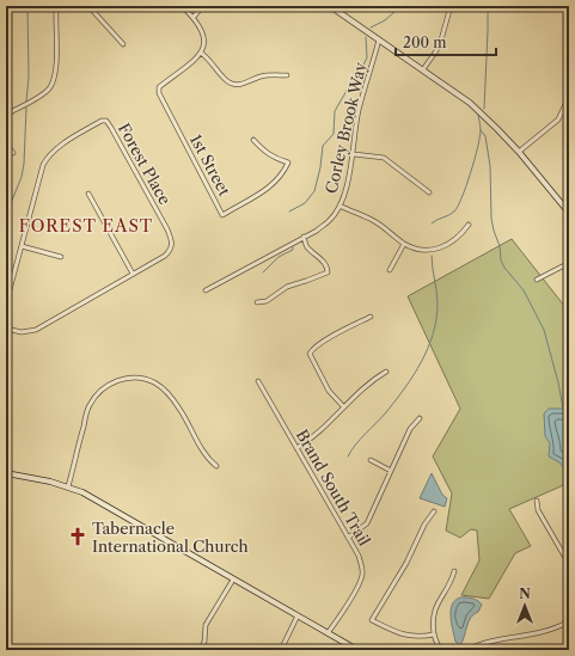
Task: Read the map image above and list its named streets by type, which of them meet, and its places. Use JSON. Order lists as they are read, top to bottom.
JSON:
{
  "streets": {
    "street": [
      "Corley Brook Way",
      "Forest Place",
      "1st Street",
      "Brand South Trail"
    ]
  },
  "districts": ["FOREST EAST"],
  "places": {
    "church": ["Tabernacle International Church"]
  },
  "scale_bar": "200 m",
  "north": "top"
}
